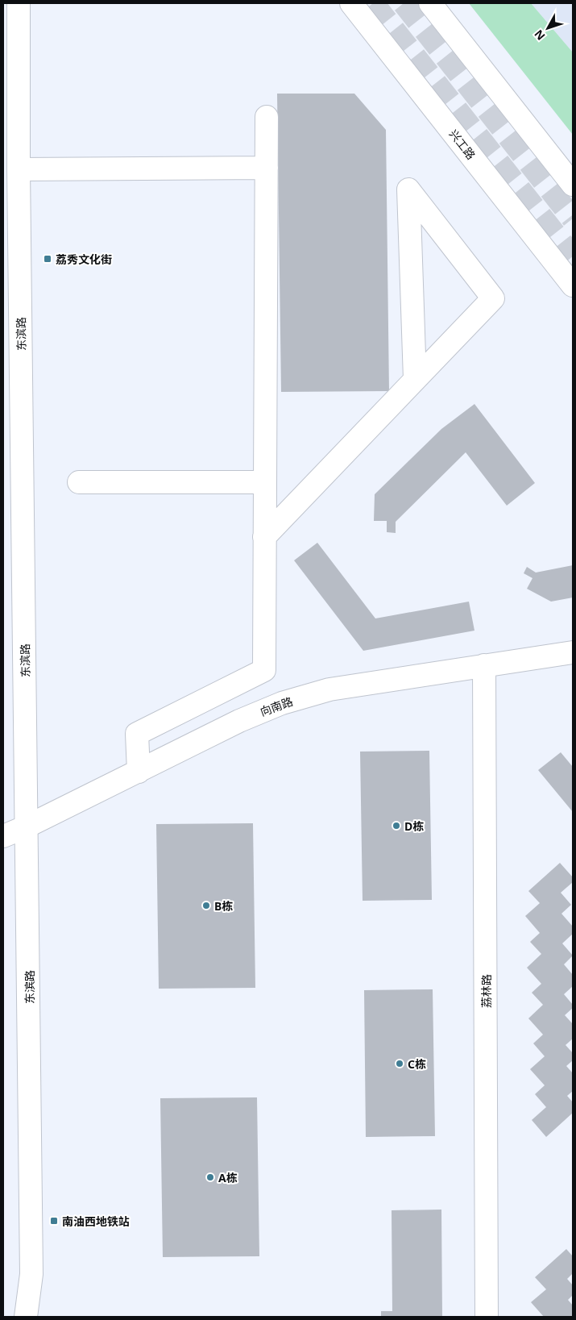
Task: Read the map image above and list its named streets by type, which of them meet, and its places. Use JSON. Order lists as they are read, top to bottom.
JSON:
{
  "streets": {
    "street": [
      "兴工路",
      "东滨路",
      "向南路",
      "荔林路"
    ]
  },
  "crossings": [
    ["东滨路", "向南路"],
    ["向南路", "荔林路"]
  ],
  "places": {
    "transit": ["荔秀文化街", "南油西地铁站"],
    "other": [
      "D栋",
      "B栋",
      "C栋",
      "A栋"
    ]
  },
  "north": "bottom left"
}
